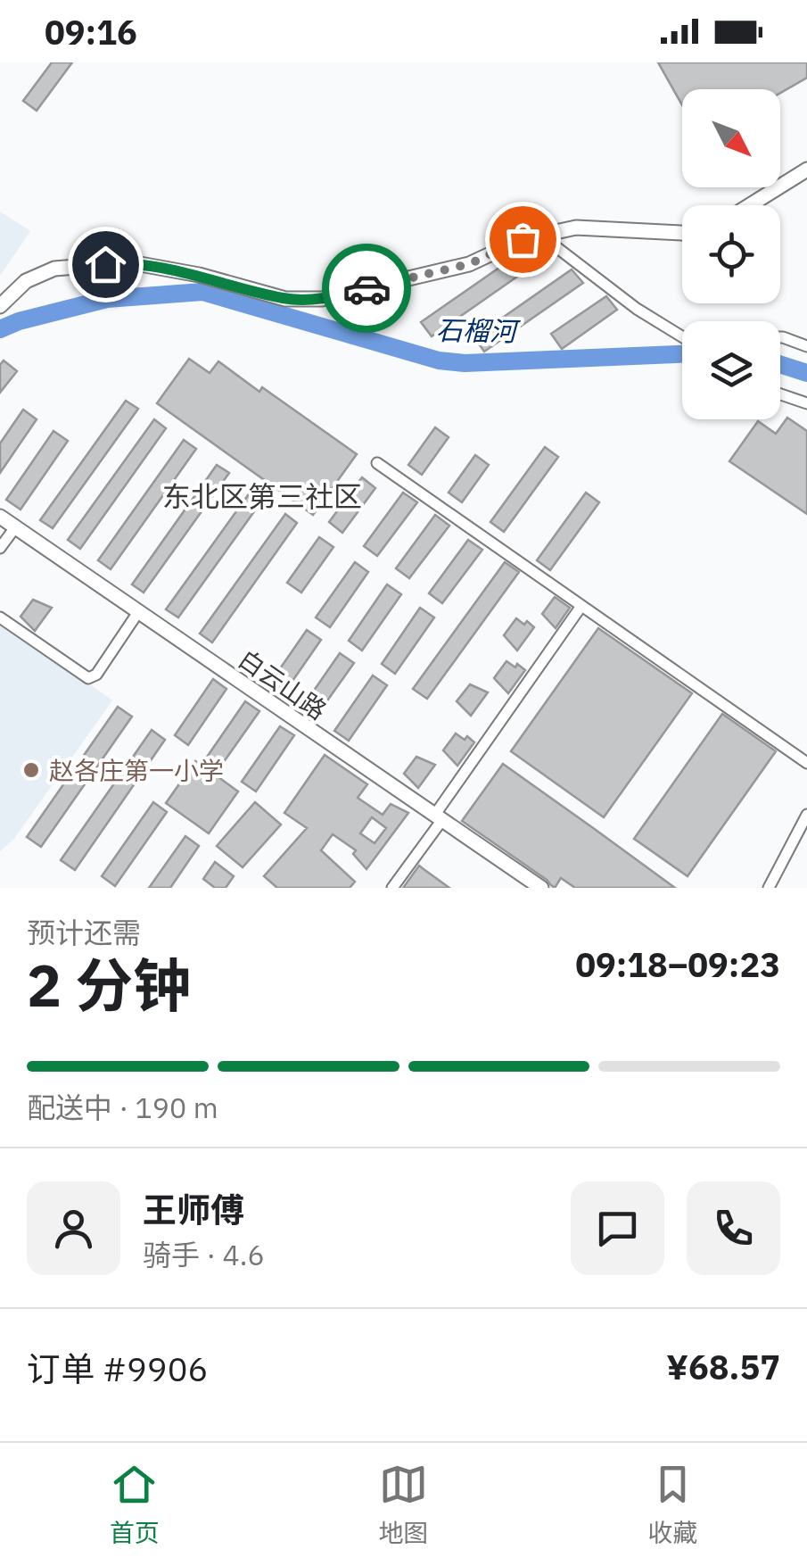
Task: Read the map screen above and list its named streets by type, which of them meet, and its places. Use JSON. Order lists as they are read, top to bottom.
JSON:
{
  "streets": {
    "street": ["白云山路"]
  },
  "districts": ["东北区第三社区"],
  "water": ["石榴河"],
  "places": ["赵各庄第一小学"],
  "north": "bottom right",
  "page": {
    "status": "09:16",
    "heading": ["2 分钟", "预计还需", "09:18–09:23"],
    "panel": [
      "王师傅",
      "骑手 · 4.6",
      "订单 #9906",
      "¥68.57"
    ],
    "bar": "配送中 · 190 m",
    "tabs": ["首页", "地图", "收藏"]
  }
}
